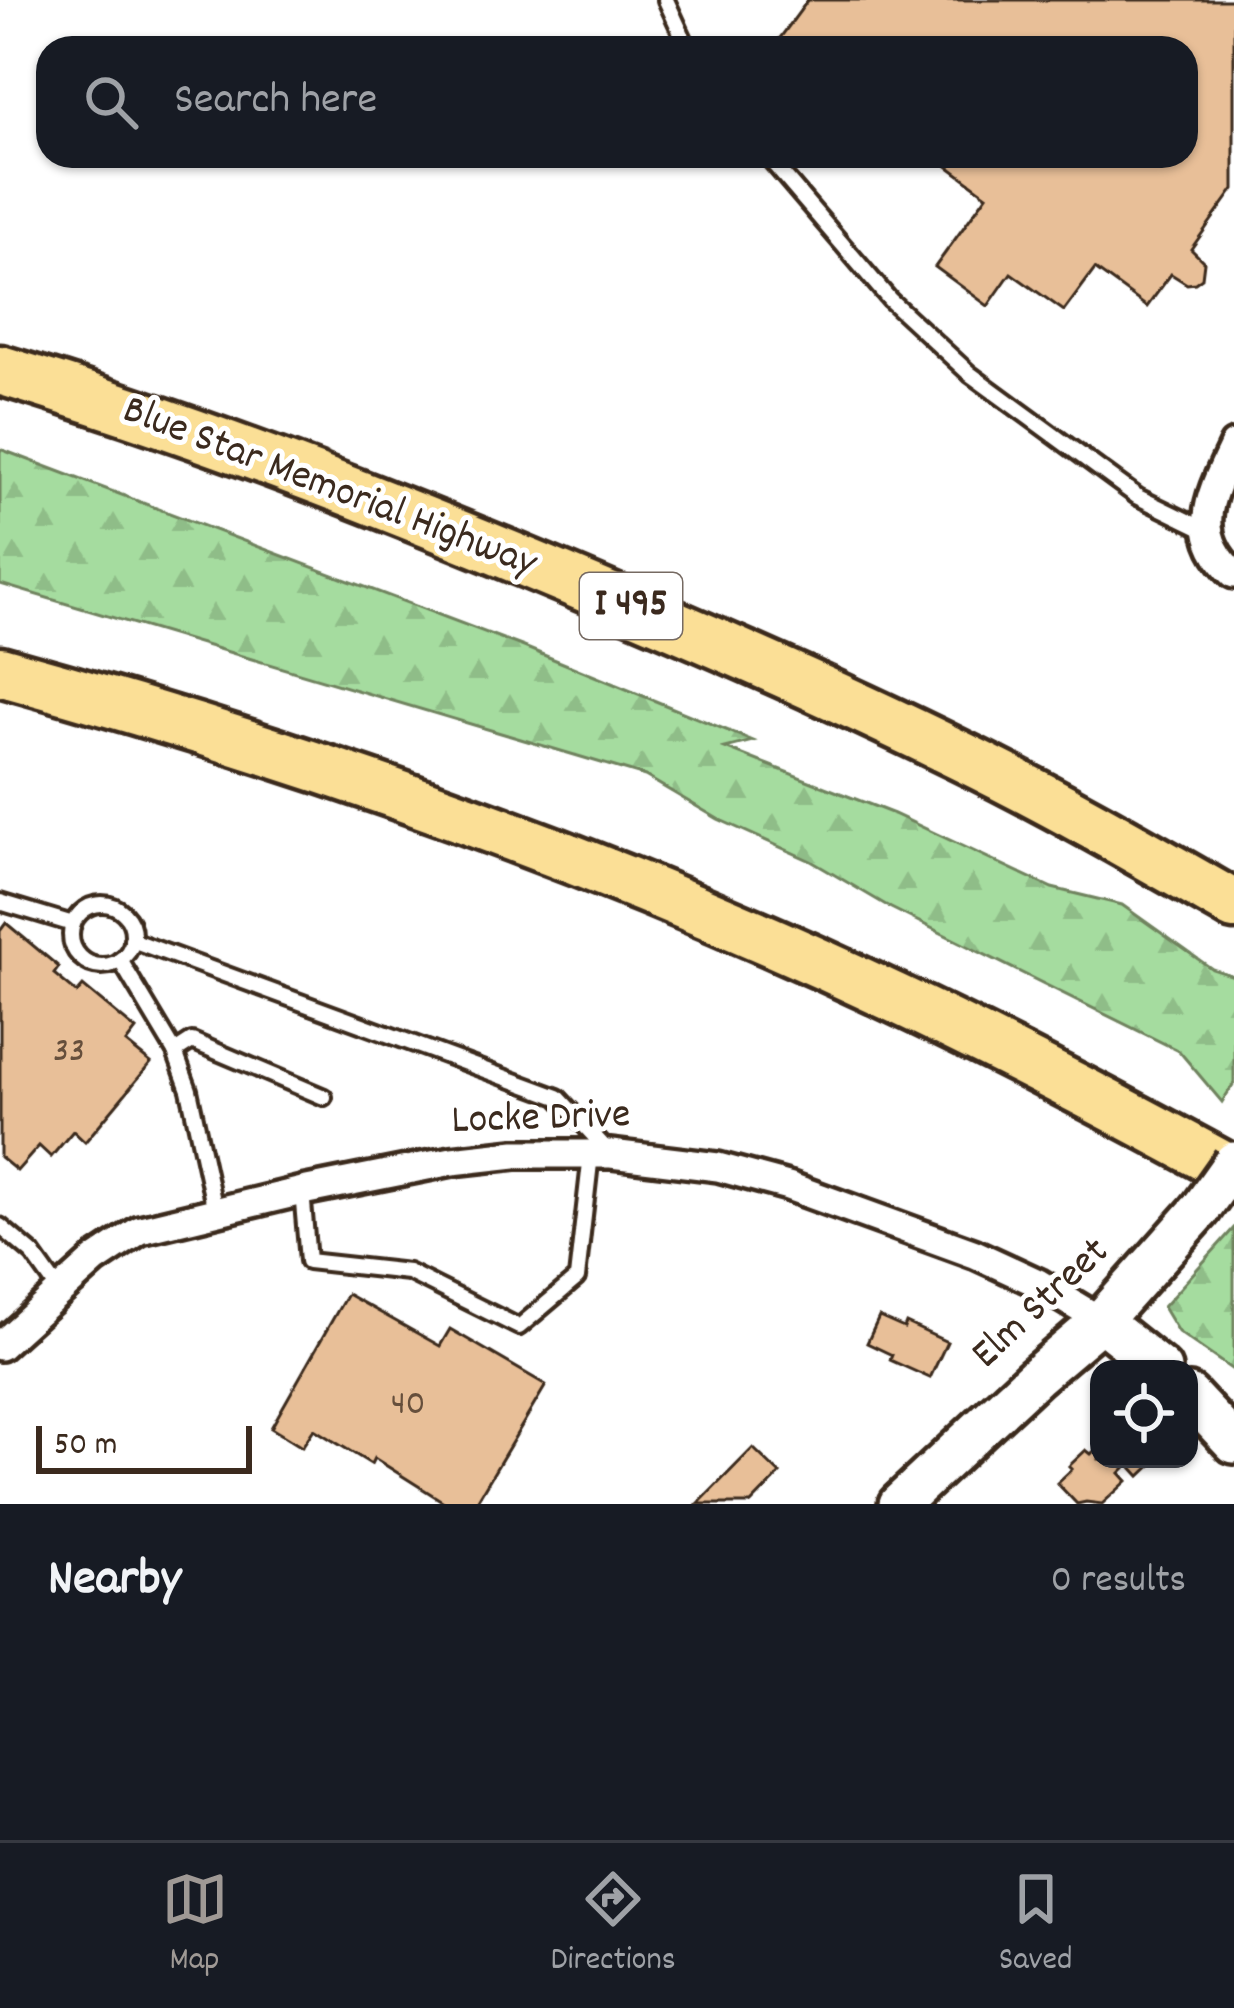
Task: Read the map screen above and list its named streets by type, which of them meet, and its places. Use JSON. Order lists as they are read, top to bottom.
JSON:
{
  "streets": {
    "highway": ["Blue Star Memorial Highway", "I 495"],
    "street": ["Locke Drive", "Elm Street"]
  },
  "crossings": [
    ["Locke Drive", "Elm Street"]
  ],
  "house_numbers": ["33", "40"],
  "scale_bar": "50 m",
  "page": {
    "search": "Search here",
    "scale": "50 m",
    "heading": ["Nearby", "0 results"],
    "nav": ["Map", "Directions", "Saved"]
  }
}
